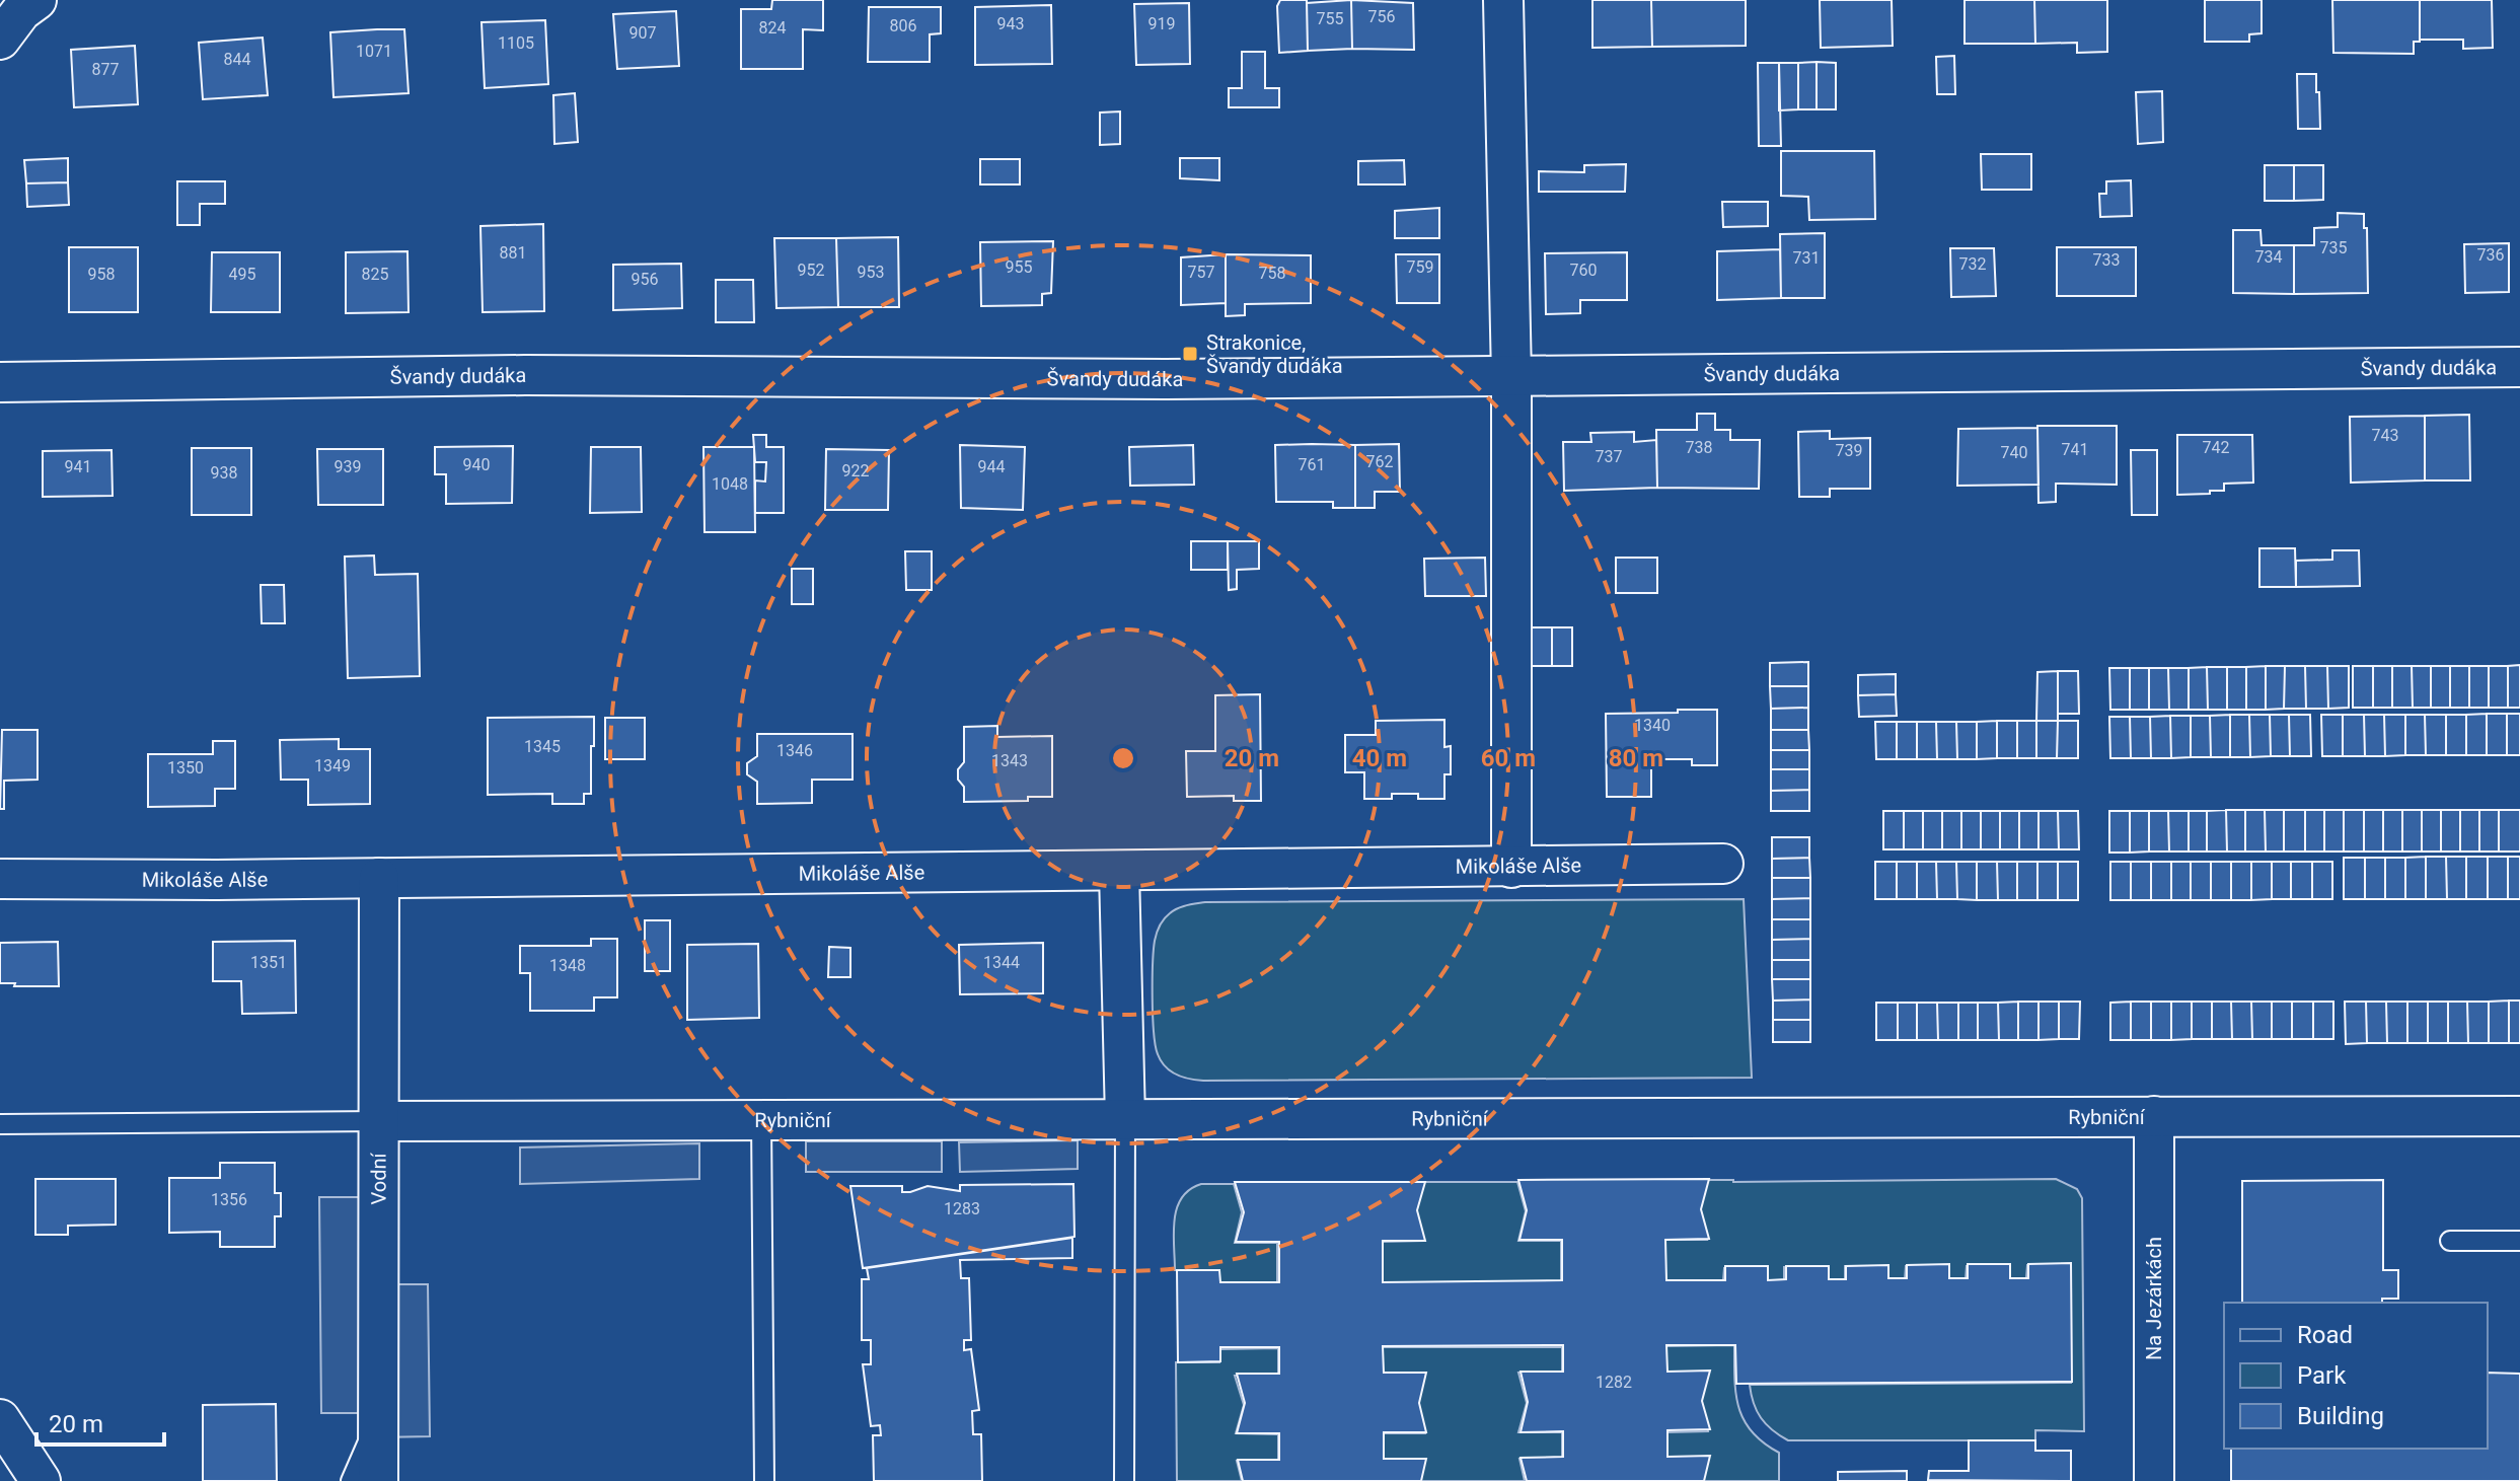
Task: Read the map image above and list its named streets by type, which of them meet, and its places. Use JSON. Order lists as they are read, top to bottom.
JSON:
{
  "streets": {
    "street": [
      "Švandy dudáka",
      "Mikoláše Alše",
      "Rybniční",
      "Vodní",
      "Na Jezárkách"
    ]
  },
  "crossings": [
    ["Mikoláše Alše", "Vodní"],
    ["Rybniční", "Vodní"],
    ["Rybniční", "Na Jezárkách"]
  ],
  "places": {
    "transit": ["Strakonice, Švandy dudáka"]
  },
  "house_numbers": [
    "756",
    "755",
    "943",
    "919",
    "806",
    "824",
    "907",
    "1105",
    "1071",
    "844",
    "877",
    "735",
    "881",
    "736",
    "734",
    "731",
    "733",
    "732",
    "955",
    "759",
    "952",
    "760",
    "953",
    "757",
    "758",
    "958",
    "495",
    "825",
    "956",
    "743",
    "738",
    "742",
    "741",
    "739",
    "740",
    "737",
    "762",
    "940",
    "761",
    "941",
    "939",
    "944",
    "922",
    "938",
    "1048",
    "1340",
    "1345",
    "1346",
    "1343",
    "1349",
    "1350",
    "1351",
    "1344",
    "1348",
    "1356",
    "1283",
    "1282"
  ],
  "legend": ["Road", "Park", "Building"],
  "scale_bar": "20 m",
  "rings": [
    "20 m",
    "40 m",
    "60 m",
    "80 m"
  ]
}
